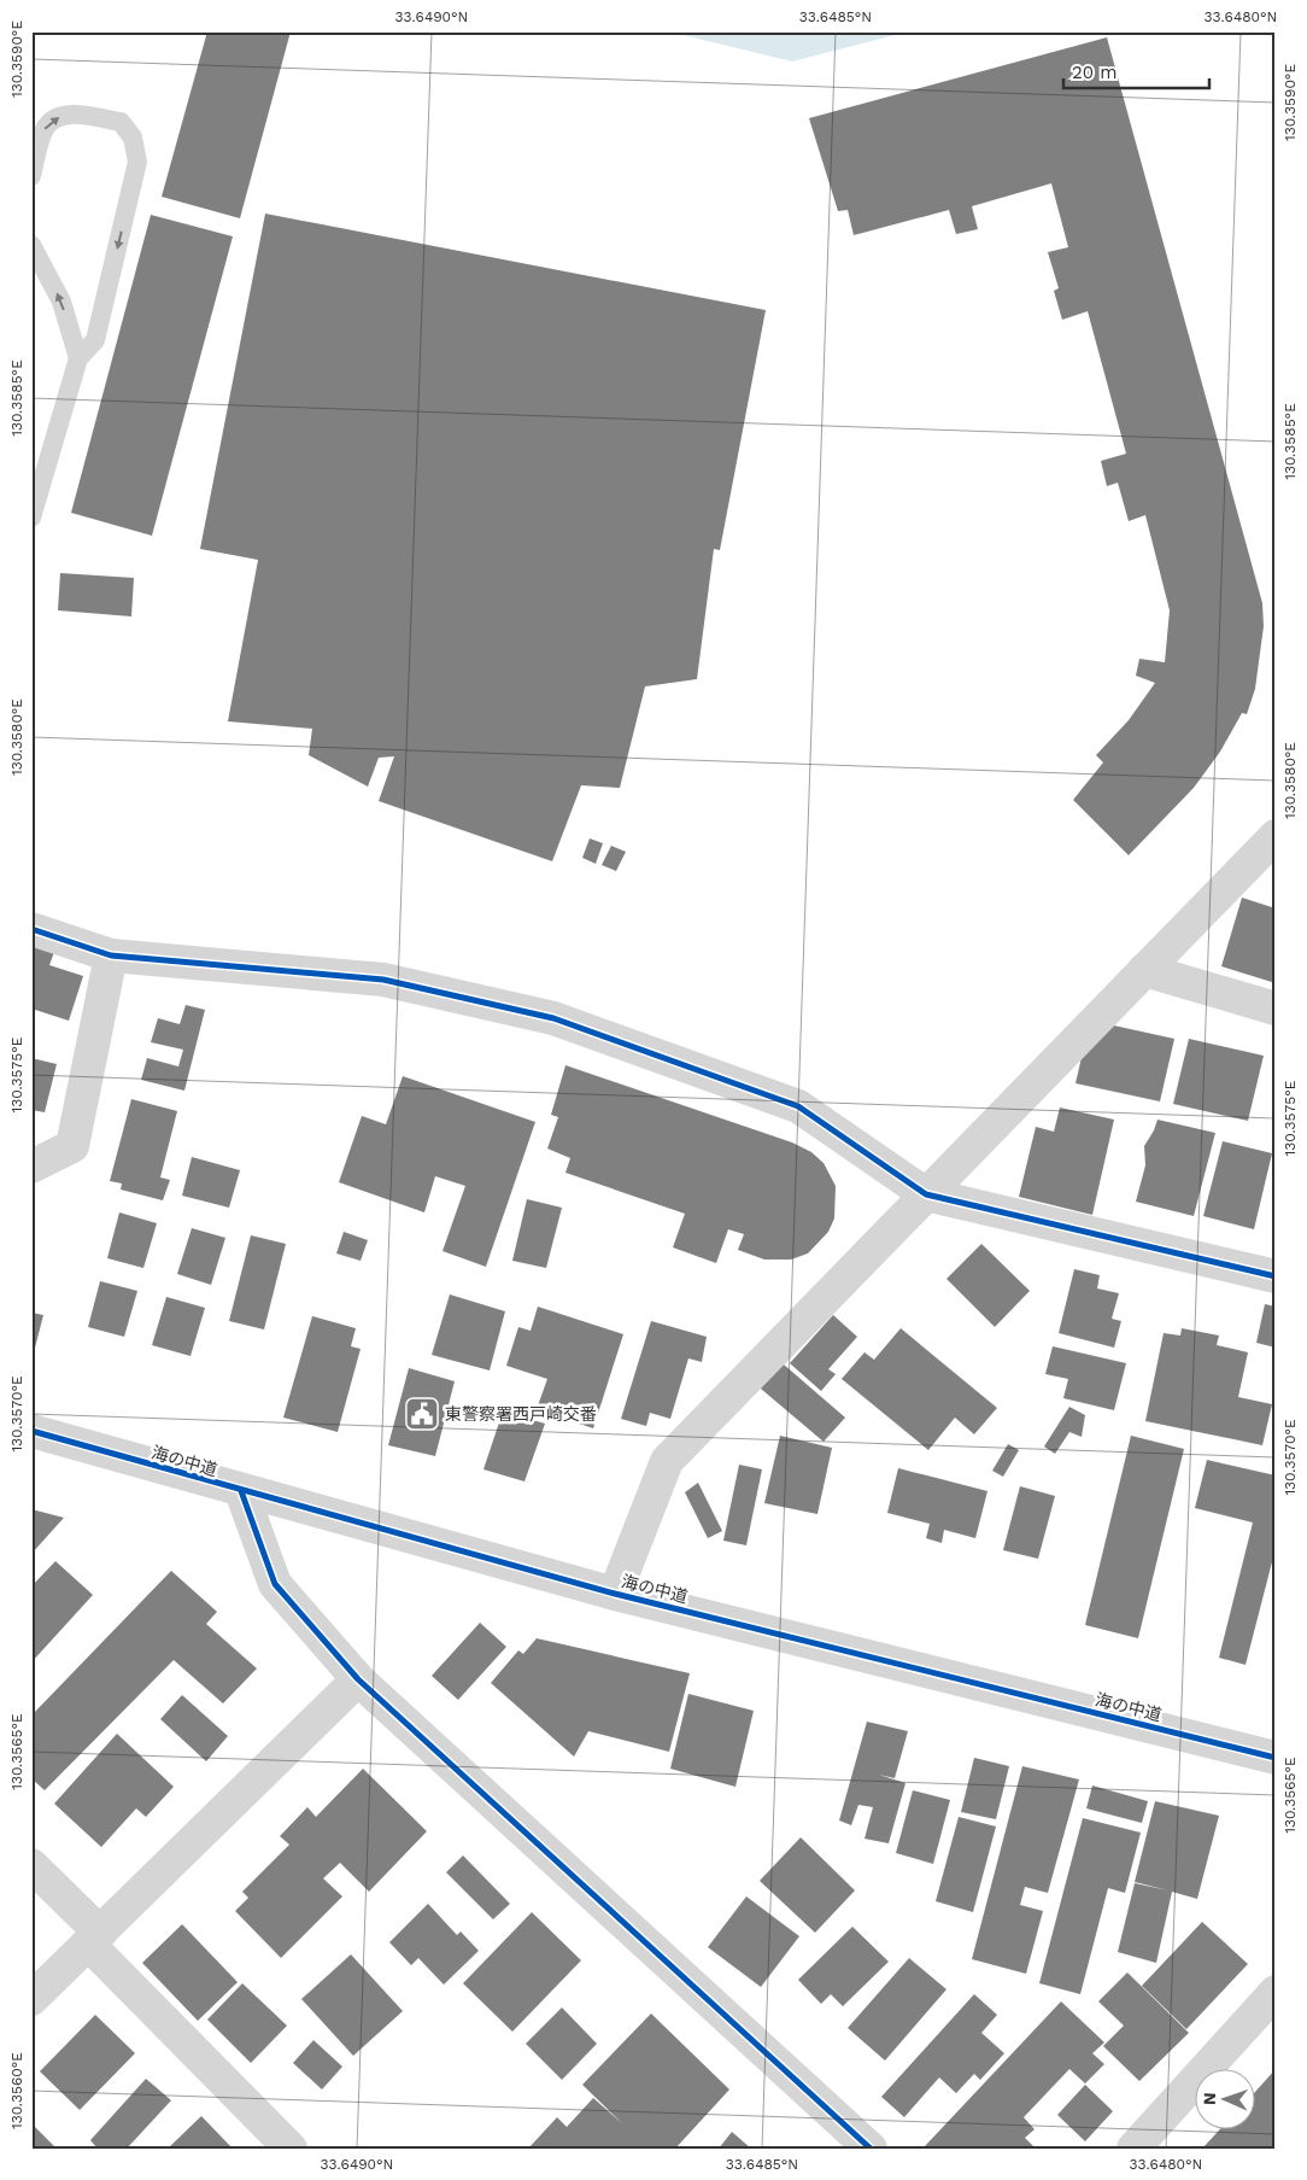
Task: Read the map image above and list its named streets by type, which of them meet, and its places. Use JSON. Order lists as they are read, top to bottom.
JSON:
{
  "streets": {
    "street": ["海の中道"]
  },
  "places": {
    "public building": ["東警察署西戸崎交番"]
  },
  "scale_bar": "20 m",
  "north": "left",
  "coordinates": [
    "33.6490°N",
    "33.6485°N",
    "33.6480°N",
    "130.3590°E",
    "130.3585°E",
    "130.3580°E",
    "130.3575°E",
    "130.3570°E",
    "130.3565°E",
    "130.3560°E"
  ]
}
